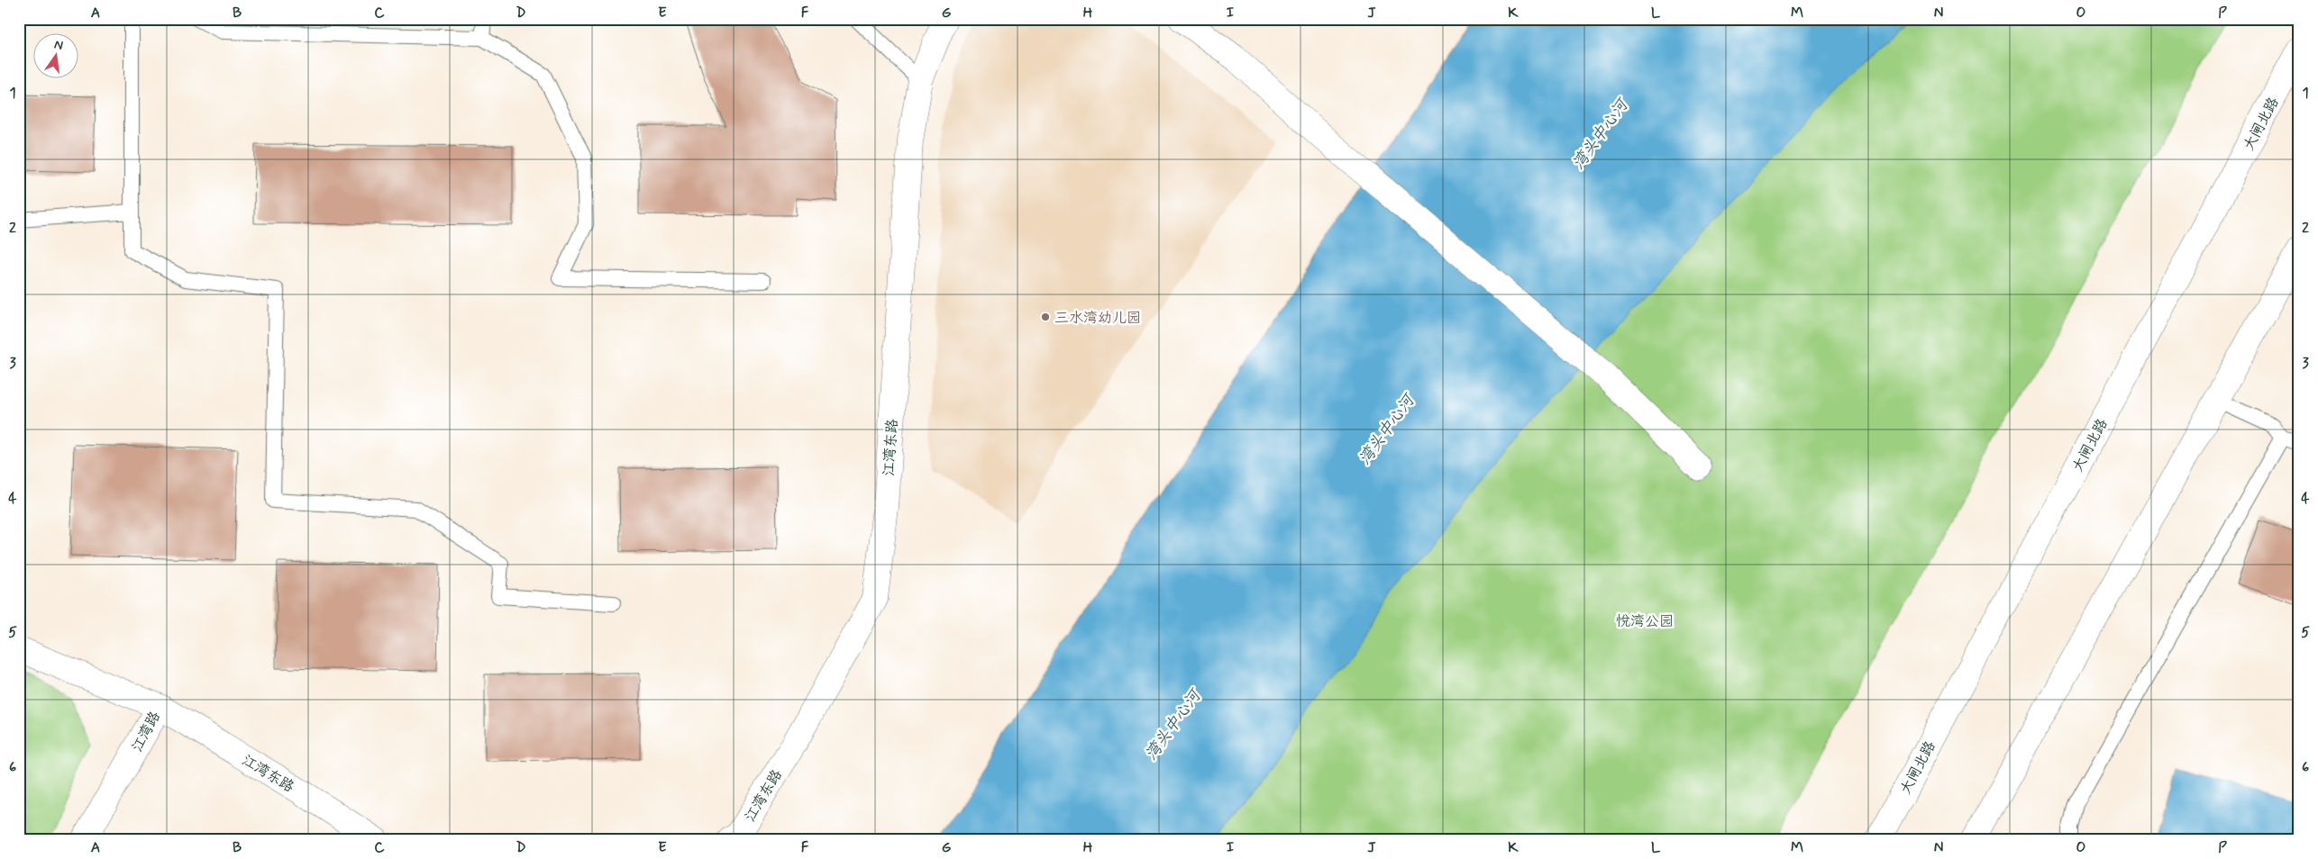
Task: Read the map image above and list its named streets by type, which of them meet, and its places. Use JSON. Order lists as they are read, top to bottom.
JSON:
{
  "streets": {
    "street": ["大闸北路", "江湾东路", "江湾路"]
  },
  "crossings": [
    ["江湾东路", "江湾路"]
  ],
  "water": ["湾头中心河"],
  "parks": ["悦湾公园"],
  "places": ["三水湾幼儿园"],
  "north": "top",
  "grid": {
    "columns": [
      "A",
      "B",
      "C",
      "D",
      "E",
      "F",
      "G",
      "H",
      "I",
      "J",
      "K",
      "L",
      "M",
      "N",
      "O",
      "P"
    ],
    "rows": [
      "1",
      "2",
      "3",
      "4",
      "5",
      "6"
    ]
  }
}
